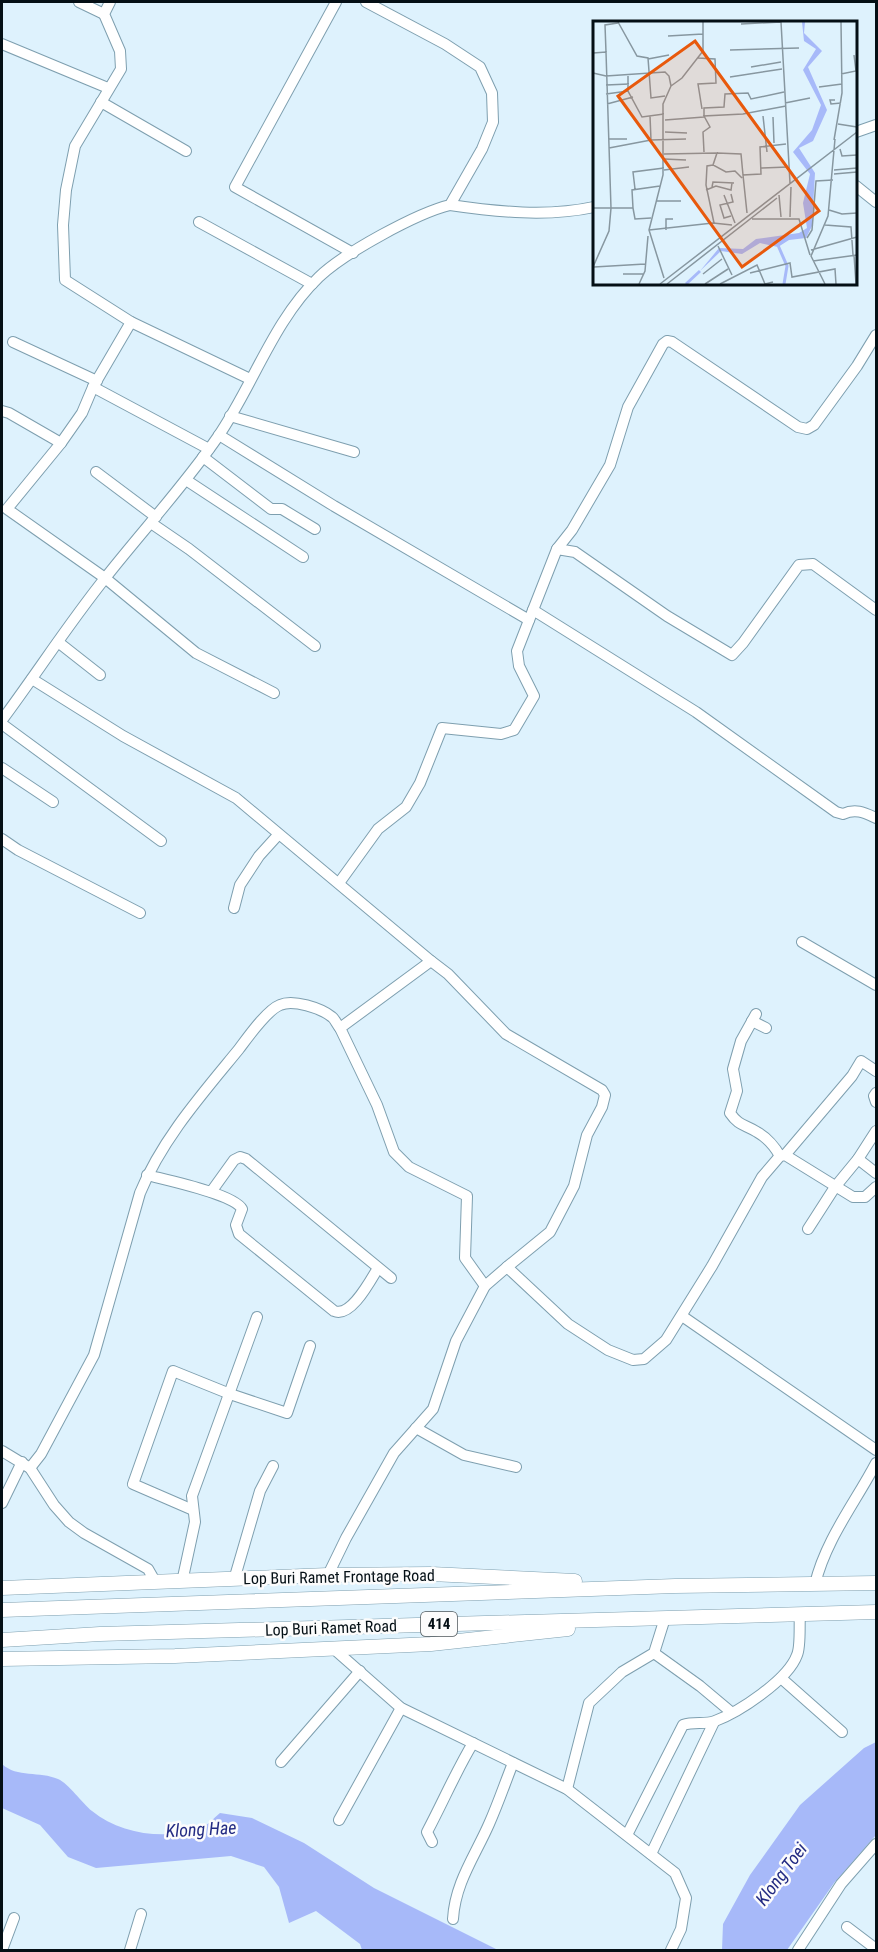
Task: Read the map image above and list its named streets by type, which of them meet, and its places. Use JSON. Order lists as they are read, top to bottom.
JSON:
{
  "streets": {
    "main road": ["Lop Buri Ramet Frontage Road", "414", "Lop Buri Ramet Road"]
  },
  "crossings": [
    ["Lop Buri Ramet Frontage Road", "Lop Buri Ramet Road"],
    ["414", "Lop Buri Ramet Road"]
  ],
  "water": ["Klong Hae", "Klong Toei"]
}
